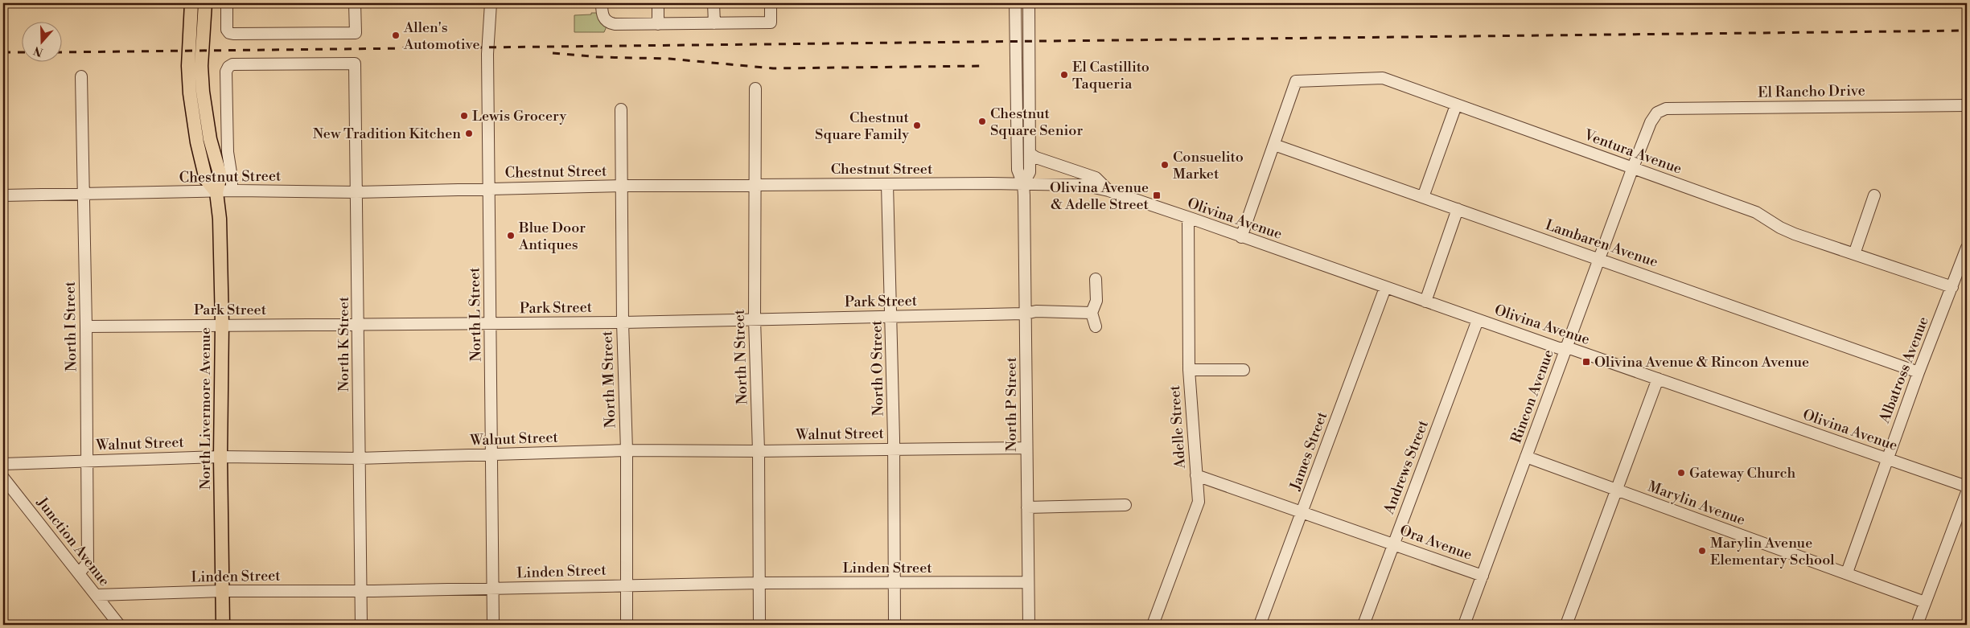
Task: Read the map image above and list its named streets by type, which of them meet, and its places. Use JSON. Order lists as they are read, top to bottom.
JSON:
{
  "streets": {
    "main road": ["North Livermore Avenue"],
    "street": [
      "El Rancho Drive",
      "Ventura Avenue",
      "Chestnut Street",
      "Olivina Avenue",
      "Lambaren Avenue",
      "Park Street",
      "North L Street",
      "North I Street",
      "North K Street",
      "North N Street",
      "North O Street",
      "Albatross Avenue",
      "North M Street",
      "Rincon Avenue",
      "North P Street",
      "Adelle Street",
      "Walnut Street",
      "James Street",
      "Andrews Street",
      "Marylin Avenue",
      "Junction Avenue",
      "Ora Avenue",
      "Linden Street"
    ]
  },
  "crossings": [
    ["El Rancho Drive", "Rincon Avenue"],
    ["Ventura Avenue", "Lambaren Avenue"],
    ["Ventura Avenue", "Albatross Avenue"],
    ["Ventura Avenue", "Rincon Avenue"],
    ["Chestnut Street", "Olivina Avenue"],
    ["Chestnut Street", "North L Street"],
    ["Chestnut Street", "North I Street"],
    ["Chestnut Street", "North K Street"],
    ["Chestnut Street", "North N Street"],
    ["Chestnut Street", "North O Street"],
    ["Chestnut Street", "North M Street"],
    ["Chestnut Street", "North P Street"],
    ["Chestnut Street", "North Livermore Avenue"],
    ["Olivina Avenue", "Albatross Avenue"],
    ["Olivina Avenue", "Rincon Avenue"],
    ["Olivina Avenue", "Adelle Street"],
    ["Olivina Avenue", "James Street"],
    ["Olivina Avenue", "Andrews Street"],
    ["Lambaren Avenue", "Albatross Avenue"],
    ["Lambaren Avenue", "Rincon Avenue"],
    ["Park Street", "North L Street"],
    ["Park Street", "North I Street"],
    ["Park Street", "North K Street"],
    ["Park Street", "North N Street"],
    ["Park Street", "North O Street"],
    ["Park Street", "North M Street"],
    ["Park Street", "North P Street"],
    ["Park Street", "North Livermore Avenue"],
    ["North L Street", "Walnut Street"],
    ["North L Street", "Linden Street"],
    ["North I Street", "Walnut Street"],
    ["North I Street", "Junction Avenue"],
    ["North K Street", "Walnut Street"],
    ["North K Street", "Linden Street"],
    ["North N Street", "Walnut Street"],
    ["North N Street", "Linden Street"],
    ["North O Street", "Walnut Street"],
    ["North O Street", "Linden Street"],
    ["Albatross Avenue", "Marylin Avenue"],
    ["North M Street", "Walnut Street"],
    ["North M Street", "Linden Street"],
    ["Rincon Avenue", "Marylin Avenue"],
    ["Rincon Avenue", "Ora Avenue"],
    ["North P Street", "Walnut Street"],
    ["North P Street", "Linden Street"],
    ["North Livermore Avenue", "Walnut Street"],
    ["North Livermore Avenue", "Linden Street"],
    ["Adelle Street", "Ora Avenue"],
    ["James Street", "Ora Avenue"],
    ["Andrews Street", "Ora Avenue"],
    ["Junction Avenue", "Linden Street"]
  ],
  "places": {
    "other": [
      "Allen's Automotive",
      "El Castillito Taqueria",
      "Lewis Grocery",
      "Chestnut Square Senior",
      "Chestnut Square Family",
      "New Tradition Kitchen",
      "Consuelito Market",
      "Blue Door Antiques",
      "Gateway Church",
      "Marylin Avenue Elementary School"
    ],
    "transit": ["Olivina Avenue & Adelle Street", "Olivina Avenue & Rincon Avenue"]
  },
  "north": "bottom"
}
